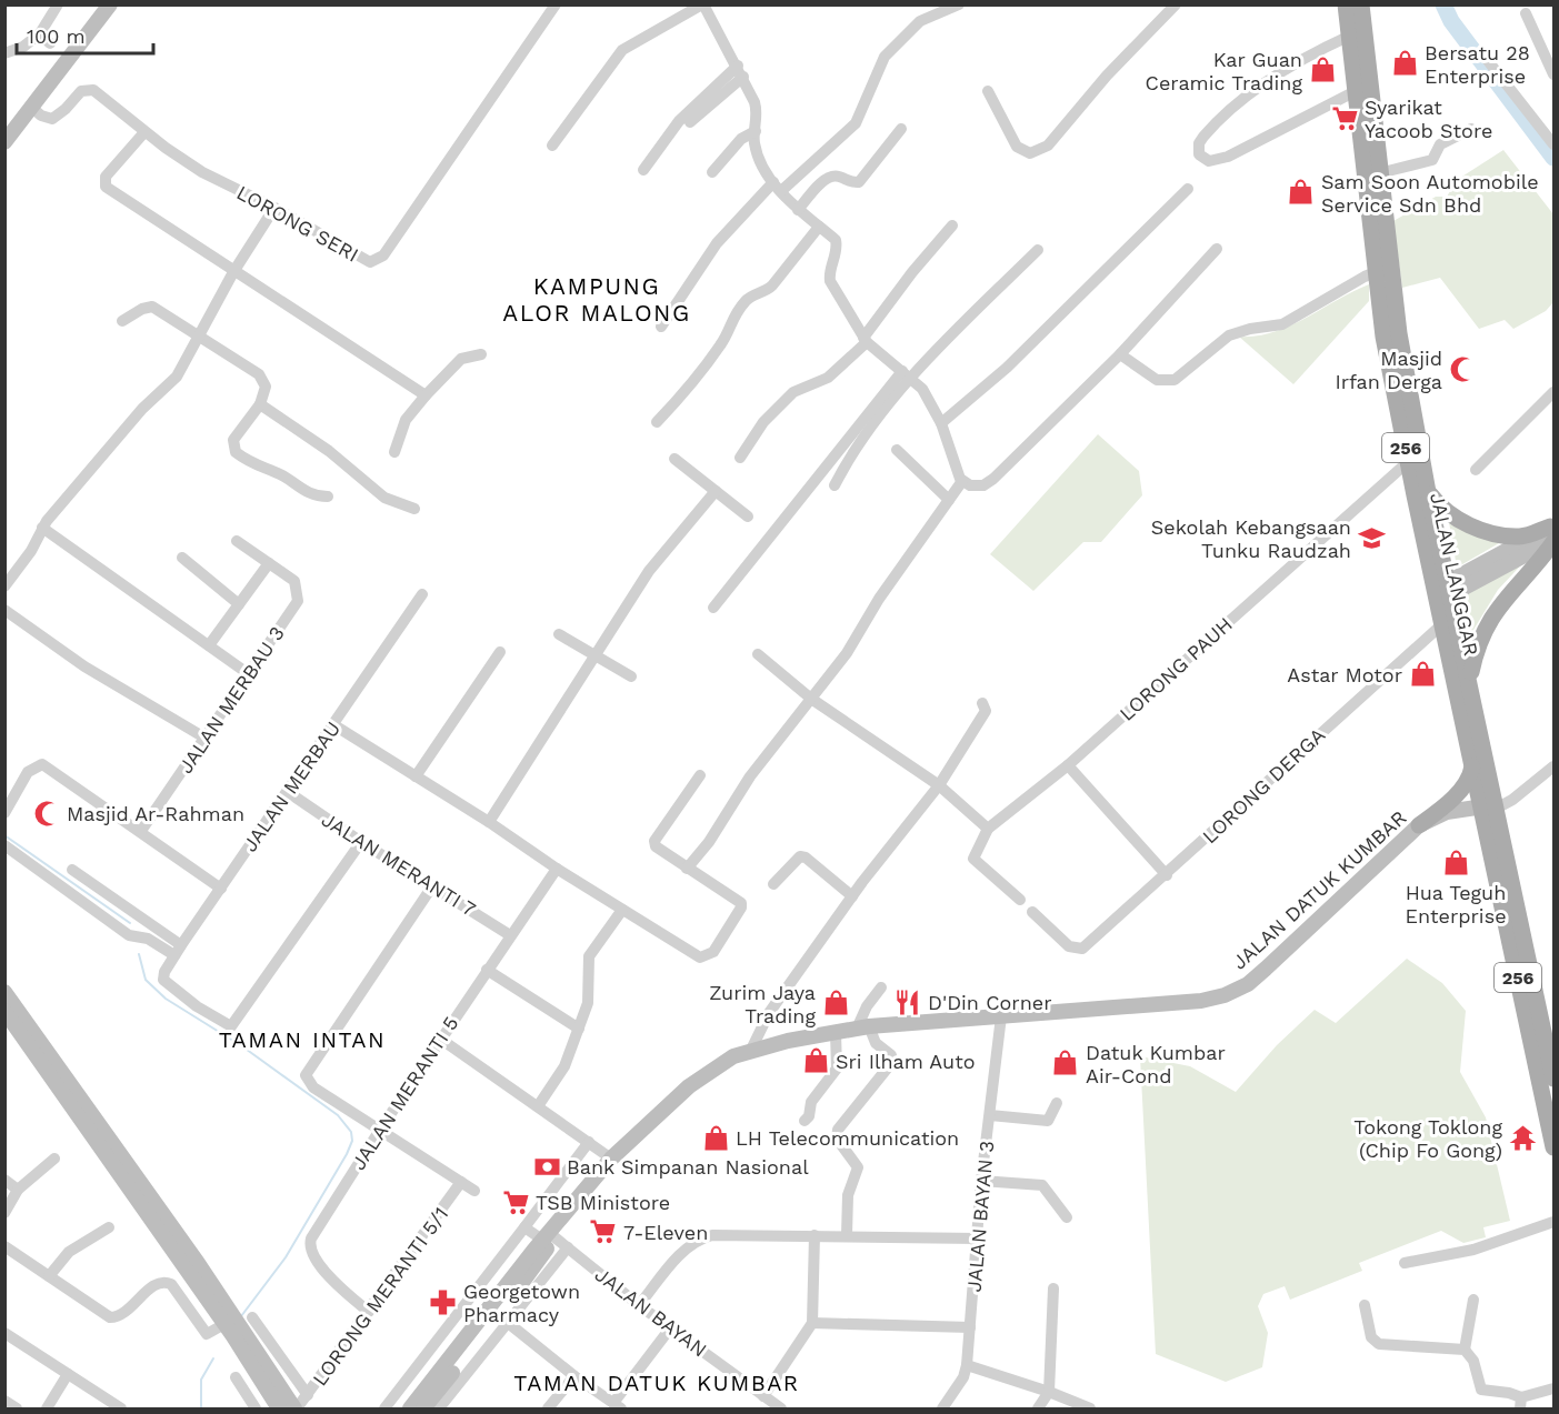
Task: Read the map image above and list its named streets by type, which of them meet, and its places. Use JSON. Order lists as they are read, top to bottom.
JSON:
{
  "streets": {
    "main road": ["256", "JALAN LANGGAR", "JALAN DATUK KUMBAR"],
    "street": [
      "LORONG SERI",
      "LORONG PAUH",
      "JALAN MERBAU 3",
      "LORONG DERGA",
      "JALAN MERBAU",
      "JALAN MERANTI 7",
      "JALAN MERANTI 5",
      "JALAN BAYAN 3",
      "LORONG MERANTI 5/1",
      "JALAN BAYAN"
    ]
  },
  "crossings": [
    ["JALAN LANGGAR", "LORONG PAUH"],
    ["JALAN LANGGAR", "LORONG DERGA"],
    ["JALAN LANGGAR", "JALAN DATUK KUMBAR"],
    ["JALAN MERBAU", "JALAN MERANTI 7"],
    ["JALAN MERANTI 7", "JALAN MERANTI 5"],
    ["JALAN DATUK KUMBAR", "JALAN BAYAN 3"],
    ["JALAN DATUK KUMBAR", "JALAN BAYAN"],
    ["JALAN MERANTI 5", "LORONG MERANTI 5/1"]
  ],
  "districts": ["KAMPUNG ALOR MALONG", "TAMAN INTAN", "TAMAN DATUK KUMBAR"],
  "places": {
    "shop": [
      "Bersatu 28 Enterprise",
      "Kar Guan Ceramic Trading",
      "Sam Soon Automobile Service Sdn Bhd",
      "Astar Motor",
      "Hua Teguh Enterprise",
      "Zurim Jaya Trading",
      "Sri Ilham Auto",
      "Datuk Kumbar Air-Cond",
      "LH Telecommunication"
    ],
    "supermarket": ["Syarikat Yacoob Store", "TSB Ministore", "7-Eleven"],
    "mosque": ["Masjid Irfan Derga", "Masjid Ar-Rahman"],
    "school or university": ["Sekolah Kebangsaan Tunku Raudzah"],
    "restaurant": ["D'Din Corner"],
    "temple": ["Tokong Toklong (Chip Fo Gong)"],
    "bank": ["Bank Simpanan Nasional"],
    "pharmacy": ["Georgetown Pharmacy"]
  },
  "scale_bar": "100 m"
}
